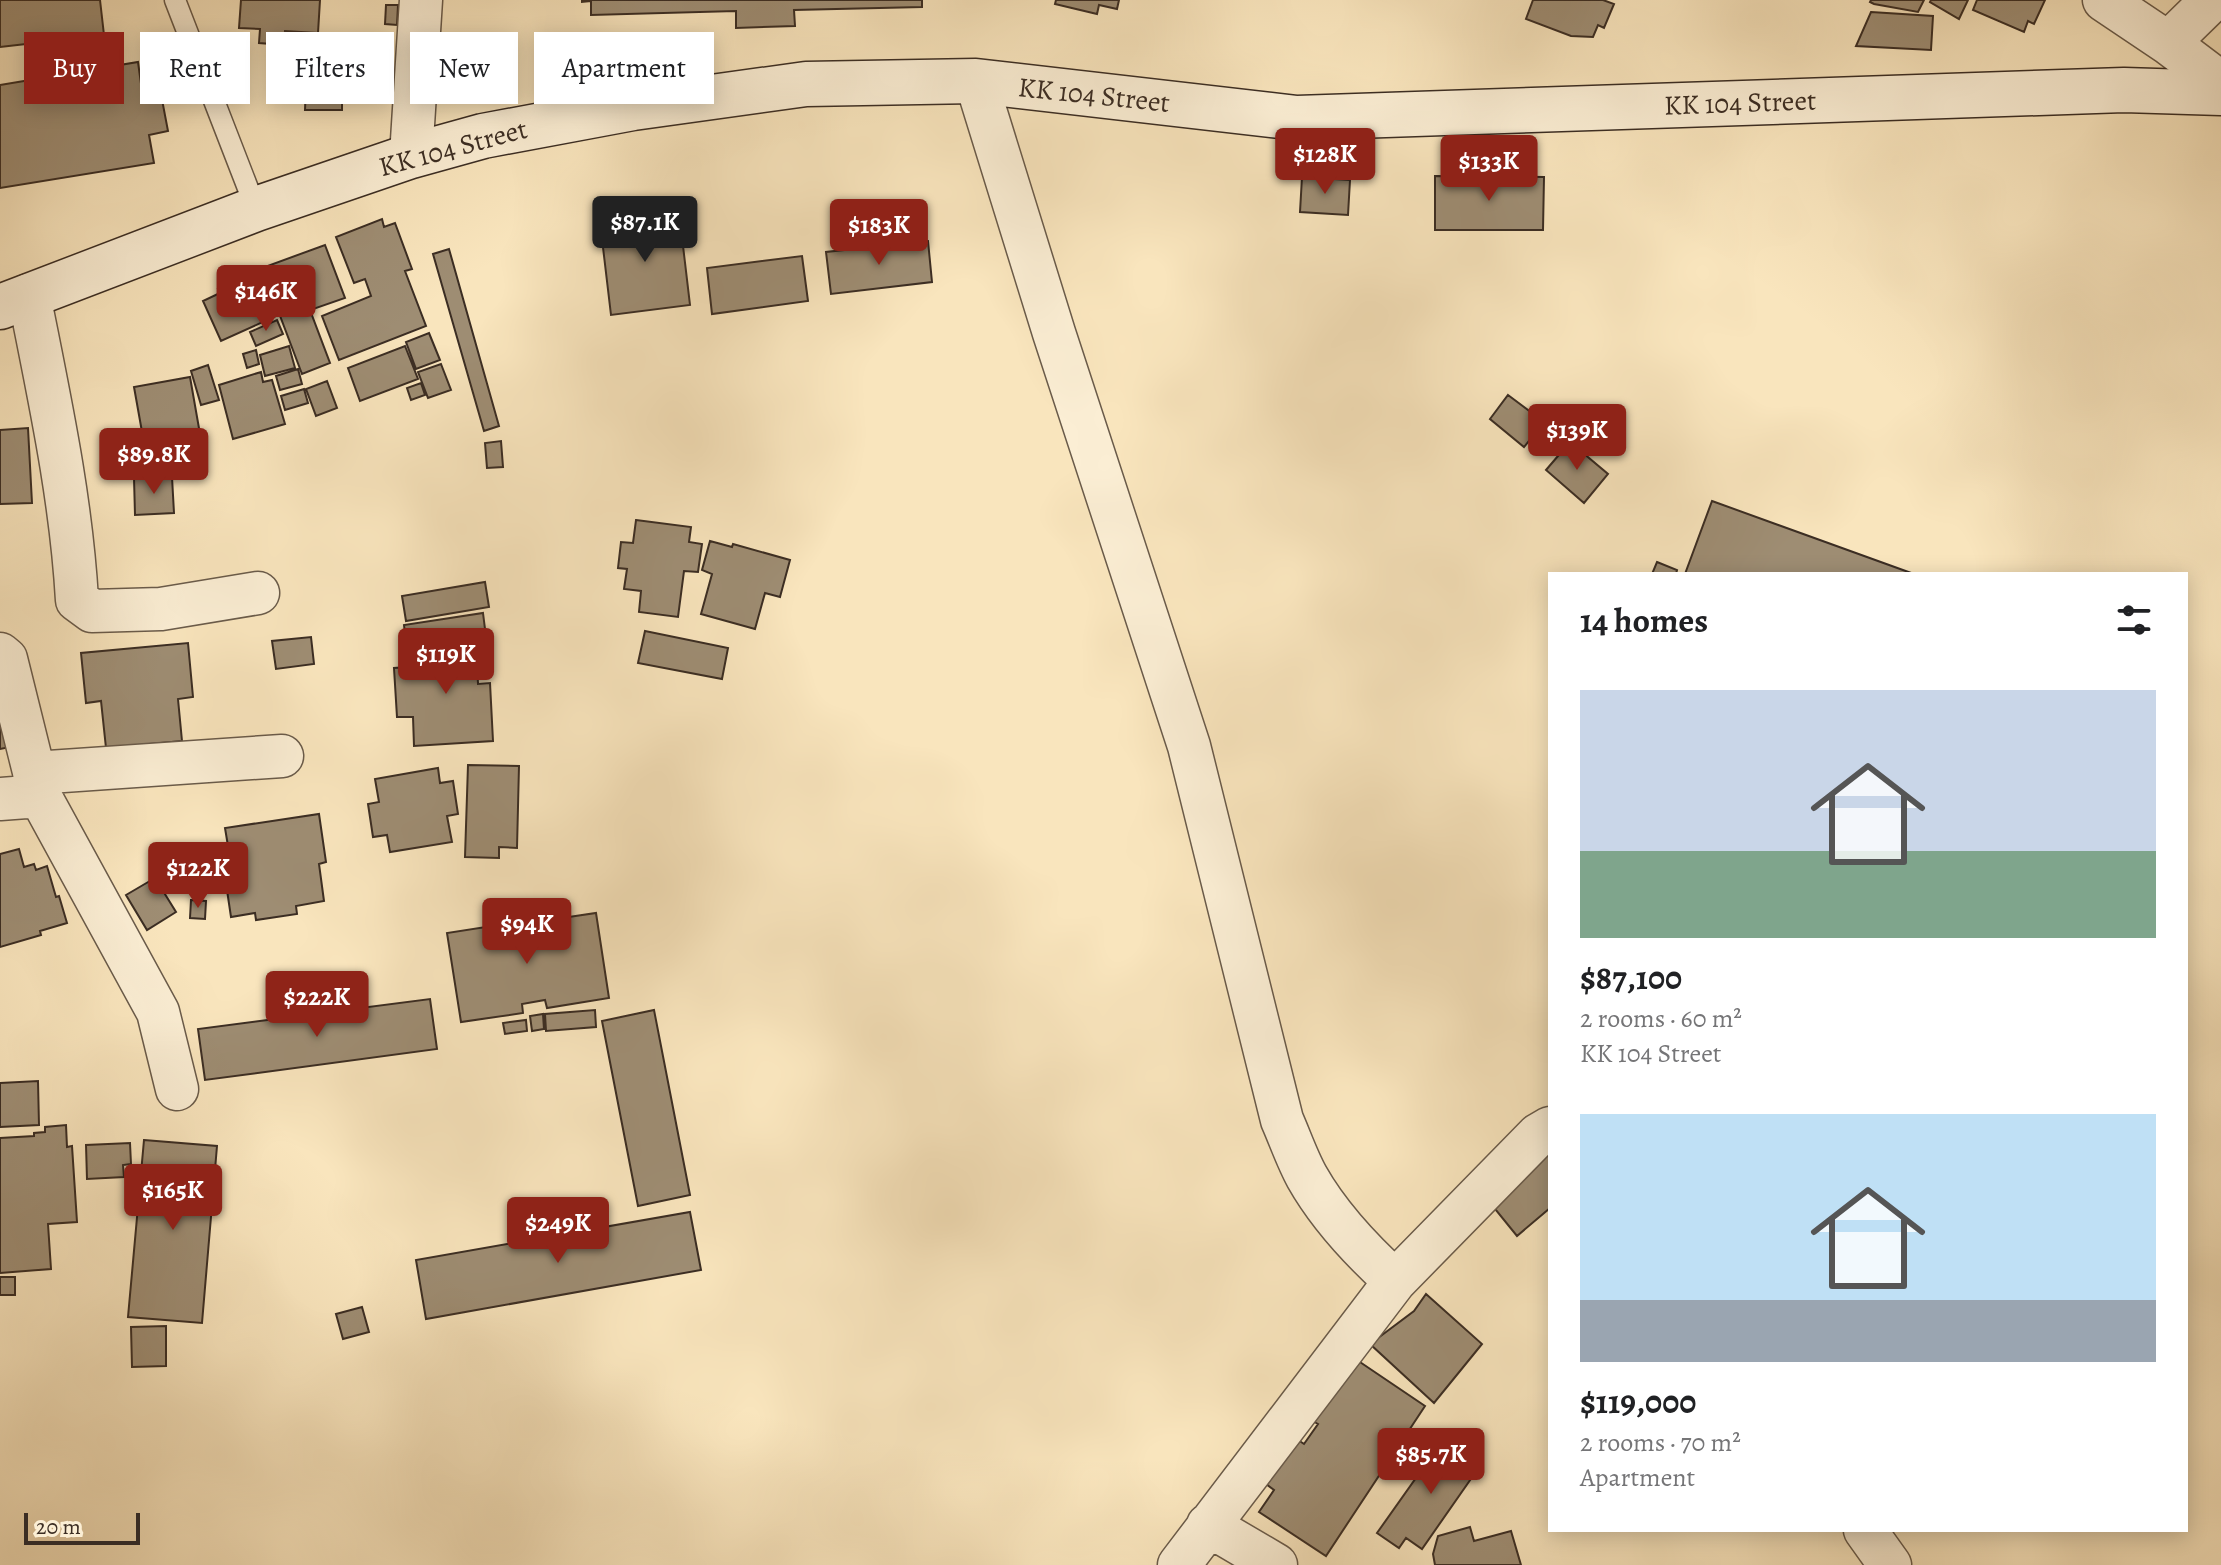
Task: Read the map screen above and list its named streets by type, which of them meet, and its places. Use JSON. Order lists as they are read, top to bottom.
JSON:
{
  "streets": {
    "street": ["KK 104 Street"]
  },
  "scale_bar": "20 m",
  "page": {
    "chip": [
      "Buy",
      "Rent",
      "Filters",
      "New",
      "Apartment"
    ],
    "price": [
      "$128K",
      "$133K",
      "$87.1K",
      "$183K",
      "$146K",
      "$139K",
      "$89.8K",
      "$119K",
      "$122K",
      "$94K",
      "$222K",
      "$165K",
      "$249K",
      "$85.7K"
    ],
    "heading": "14 homes",
    "list": [
      {
        "name": "$87,100",
        "note": "2 rooms · 60 m² · KK 104 Street"
      },
      {
        "name": "$119,000",
        "note": "2 rooms · 70 m² · Apartment"
      }
    ],
    "scale": "20 m"
  }
}
